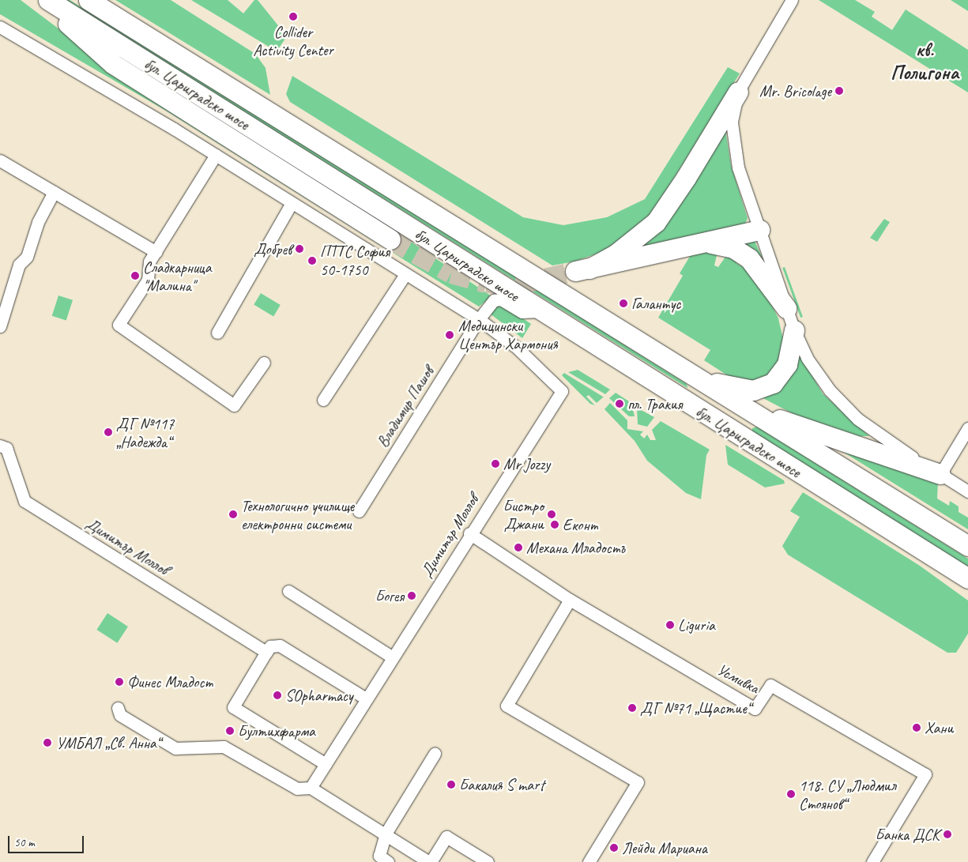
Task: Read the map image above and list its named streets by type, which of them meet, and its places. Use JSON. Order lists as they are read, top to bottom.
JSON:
{
  "streets": {
    "highway": ["бул. Цариградско шосе"],
    "street": ["Владимир Пашов", "Димитър Моллов", "Усмивка"]
  },
  "crossings": [
    ["бул. Цариградско шосе", "Владимир Пашов"],
    ["Владимир Пашов", "Димитър Моллов"],
    ["Димитър Моллов", "Усмивка"]
  ],
  "districts": ["кв. Полигона"],
  "places": [
    "Collider Activity Center",
    "Mr. Bricolage",
    "Добрев",
    "ПТТС София 50-1750",
    "Сладкарница \"Малина\"",
    "Галантус",
    "Медицински Център Хармония",
    "пл. Тракия",
    "ДГ №117 „Надежда“",
    "Mr Jozzy",
    "Технологично училище електронни системи",
    "Бистро Джани",
    "Еконт",
    "Механа Младостъ",
    "Богея",
    "Liguria",
    "Финес Младост",
    "SOpharmacy",
    "ДГ №71 „Щастие“",
    "Хани",
    "Бултихфарма",
    "УМБАЛ „Св. Анна“",
    "Бакалия S mart",
    "118. СУ „Людмил Стоянов“",
    "Банка ДСК",
    "Лейди Мариана"
  ],
  "scale_bar": "50 m"
}
